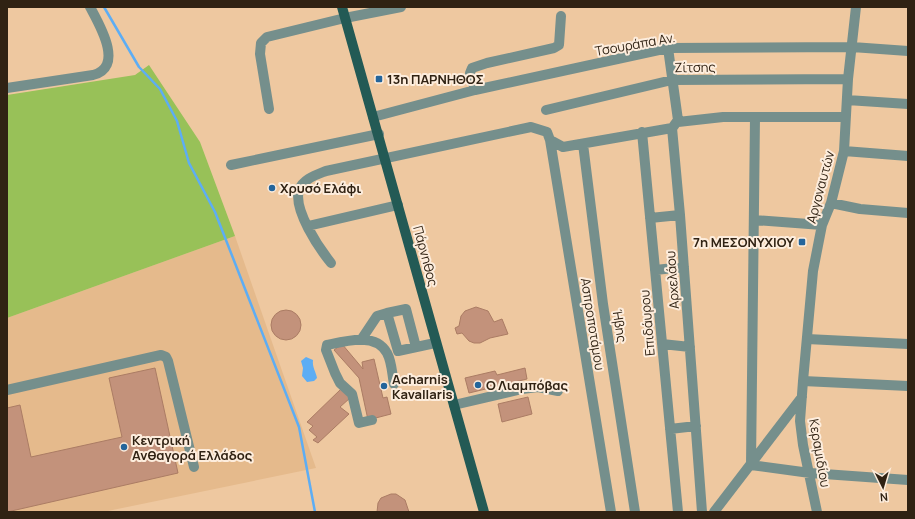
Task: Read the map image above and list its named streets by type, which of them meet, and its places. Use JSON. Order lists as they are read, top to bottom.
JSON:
{
  "streets": {
    "main road": ["Πάρνηθος"],
    "street": [
      "Τσουράπα Αν.",
      "Ζίτσης",
      "Αργοναυτών",
      "Αρχελάου",
      "Επιδάυρου",
      "Ασπροποτάμου",
      "Ήβης",
      "Κεραμιδίου"
    ]
  },
  "crossings": [
    ["Τσουράπα Αν.", "Αργοναυτών"],
    ["Τσουράπα Αν.", "Πάρνηθος"],
    ["Τσουράπα Αν.", "Αρχελάου"],
    ["Ζίτσης", "Αργοναυτών"],
    ["Ζίτσης", "Αρχελάου"],
    ["Αργοναυτών", "Κεραμιδίου"]
  ],
  "places": {
    "transit": ["13η ΠΑΡΝΗΘΟΣ", "7η ΜΕΣΟΝΥΧΙΟΥ"],
    "other": [
      "Χρυσό Ελάφι",
      "Ο Λιαμπόβας",
      "Acharnis Kavallaris",
      "Κεντρική Ανθαγορά Ελλάδος"
    ]
  },
  "north": "bottom"
}
